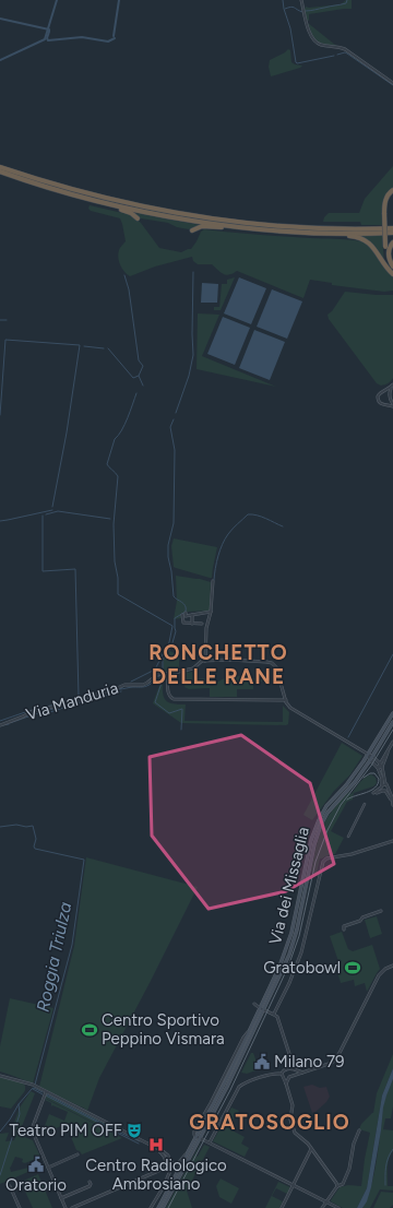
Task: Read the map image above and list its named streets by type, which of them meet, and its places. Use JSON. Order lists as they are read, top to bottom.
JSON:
{
  "streets": {
    "main road": ["Via dei Missaglia"],
    "street": ["Via Manduria"]
  },
  "crossings": [
    ["Via Manduria", "Via dei Missaglia"]
  ],
  "districts": ["RONCHETTO DELLE RANE", "GRATOSOGLIO"],
  "water": ["Roggia Triulza"],
  "places": {
    "sports": ["Gratobowl", "Centro Sportivo Peppino Vismara"],
    "public building": ["Milano 79", "Oratorio"],
    "theatre": ["Teatro PIM OFF"],
    "hospital": ["Centro Radiologico Ambrosiano"]
  }
}
